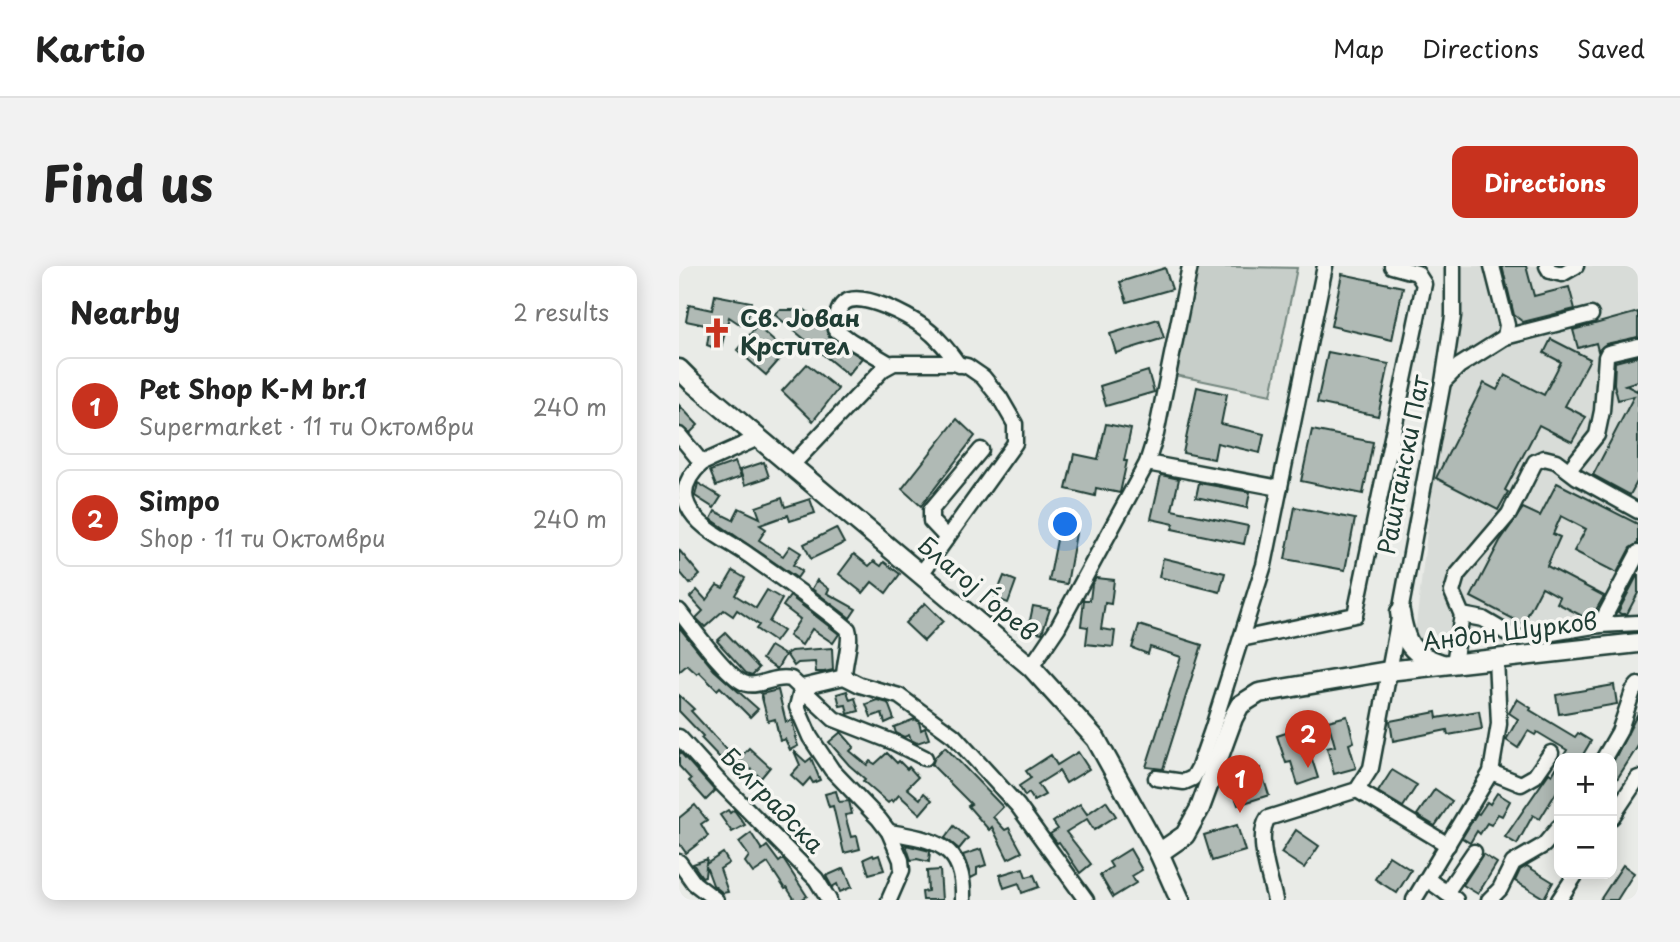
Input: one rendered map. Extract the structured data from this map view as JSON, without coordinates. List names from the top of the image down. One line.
{"streets":{"main road":["Благој Ѓорев","Андон Шурков"],"street":["Раштански Пат","Белградска"]},"crossings":[["Раштански Пат","Андон Шурков"],["Благој Ѓорев","Андон Шурков"]],"places":{"church":["Св. Јован Крстител"]},"page":{"header":"Kartio","nav":["Map","Directions","Saved"],"title":"Find us","buttons":"Directions","heading":["Nearby","2 results"],"list":[{"mark":"1","name":"Pet Shop K-M br.1","note":"Supermarket · 11 ти Октомври","value":"240 m"},{"mark":"2","name":"Simpo","note":"Shop · 11 ти Октомври","value":"240 m"}],"pins":["2","1"],"map_buttons":["+","−"]}}
